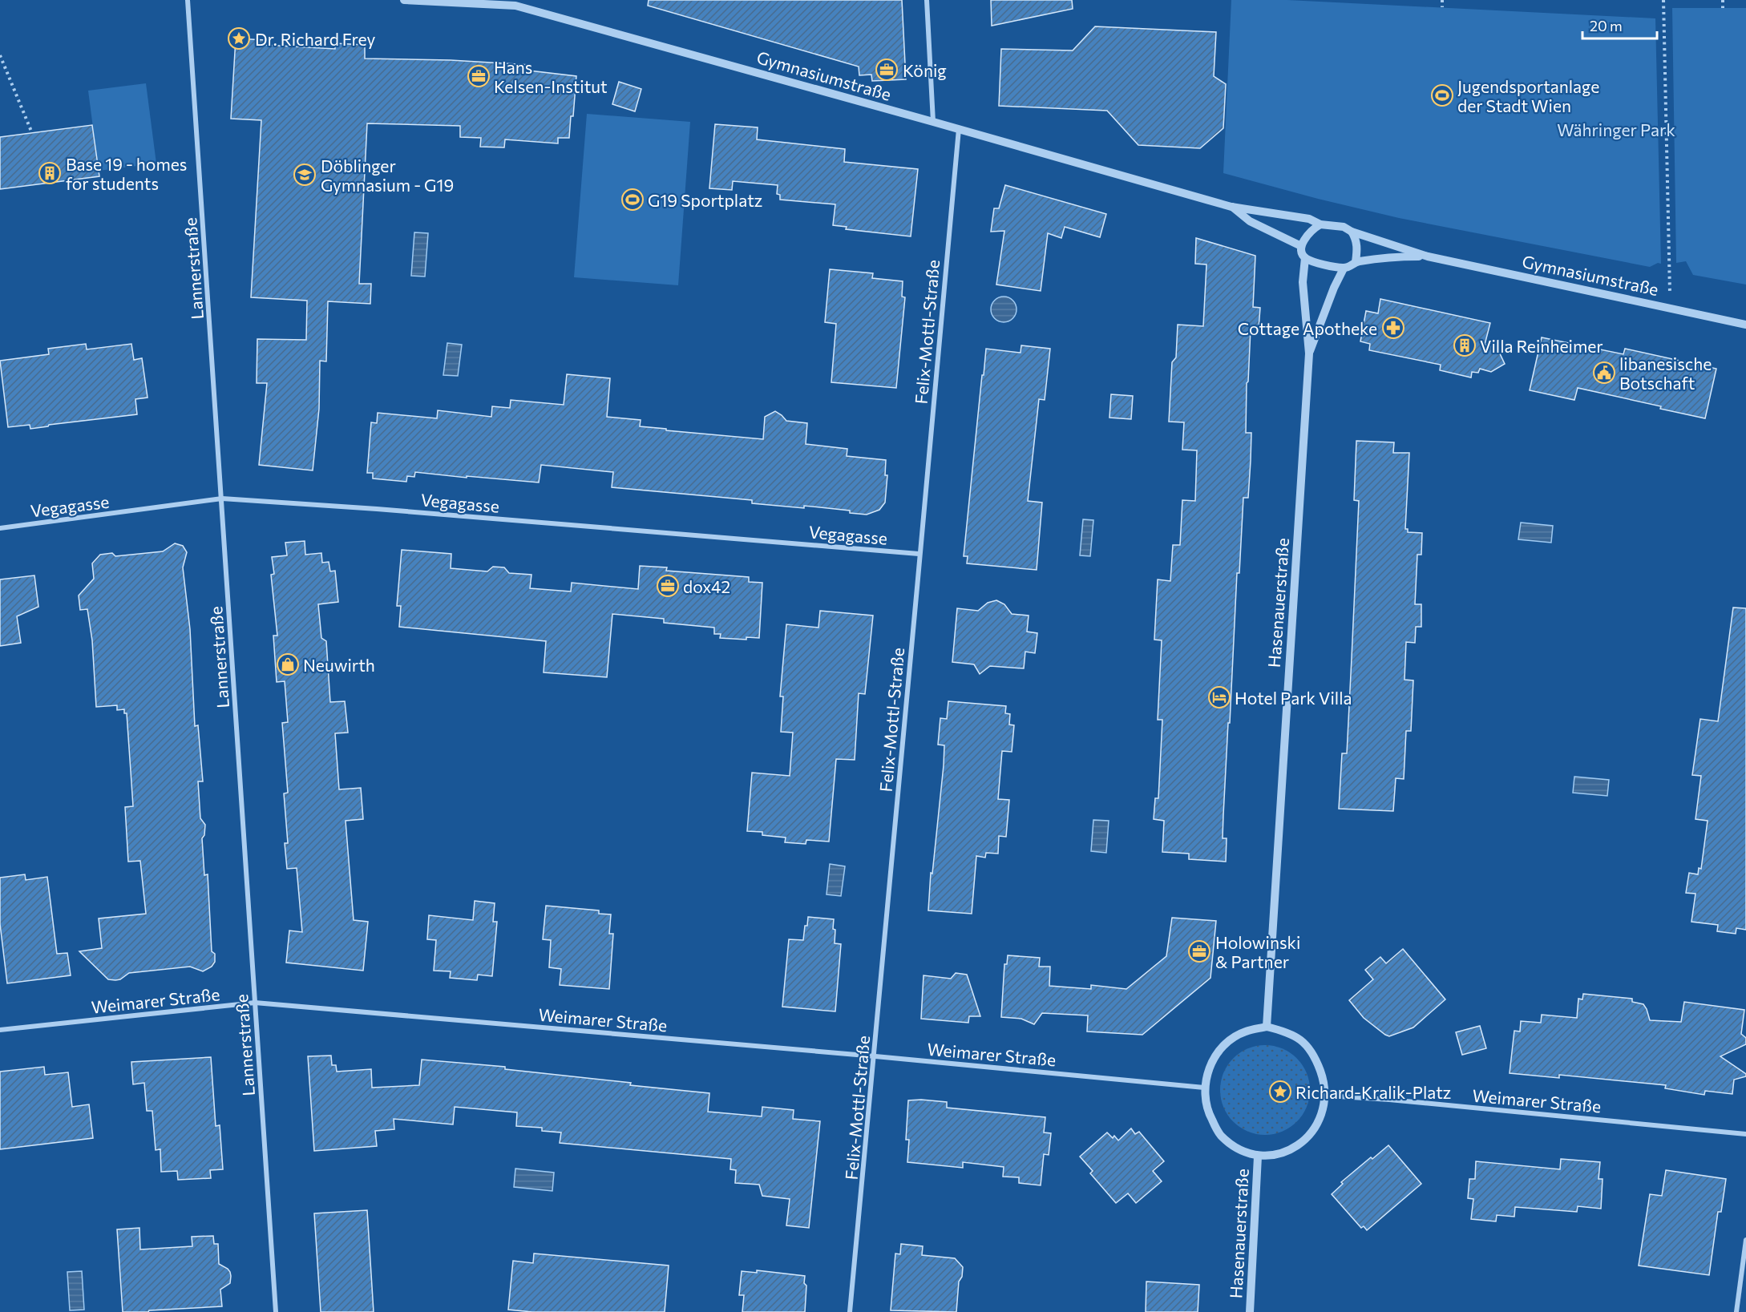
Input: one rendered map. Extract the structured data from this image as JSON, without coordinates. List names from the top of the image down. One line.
{"streets":{"street":["Gymnasiumstraße","Lannerstraße","Felix-Mottl-Straße","Vegagasse","Hasenauerstraße","Weimarer Straße"]},"crossings":[["Gymnasiumstraße","Felix-Mottl-Straße"],["Gymnasiumstraße","Hasenauerstraße"],["Lannerstraße","Vegagasse"],["Lannerstraße","Weimarer Straße"],["Felix-Mottl-Straße","Vegagasse"],["Felix-Mottl-Straße","Weimarer Straße"],["Hasenauerstraße","Weimarer Straße"]],"parks":["Währinger Park"],"places":{"place":["Dr. Richard Frey","Richard-Kralik-Platz"],"office":["König","Hans Kelsen-Institut","dox42","Holowinski & Partner"],"sports":["Jugendsportanlage der Stadt Wien","G19 Sportplatz"],"building":["Base 19 - homes for students","Villa Reinheimer"],"school or university":["Döblinger Gymnasium - G19"],"pharmacy":["Cottage Apotheke"],"public building":["libanesische Botschaft"],"shop":["Neuwirth"],"hotel":["Hotel Park Villa"]},"scale_bar":"20 m"}
